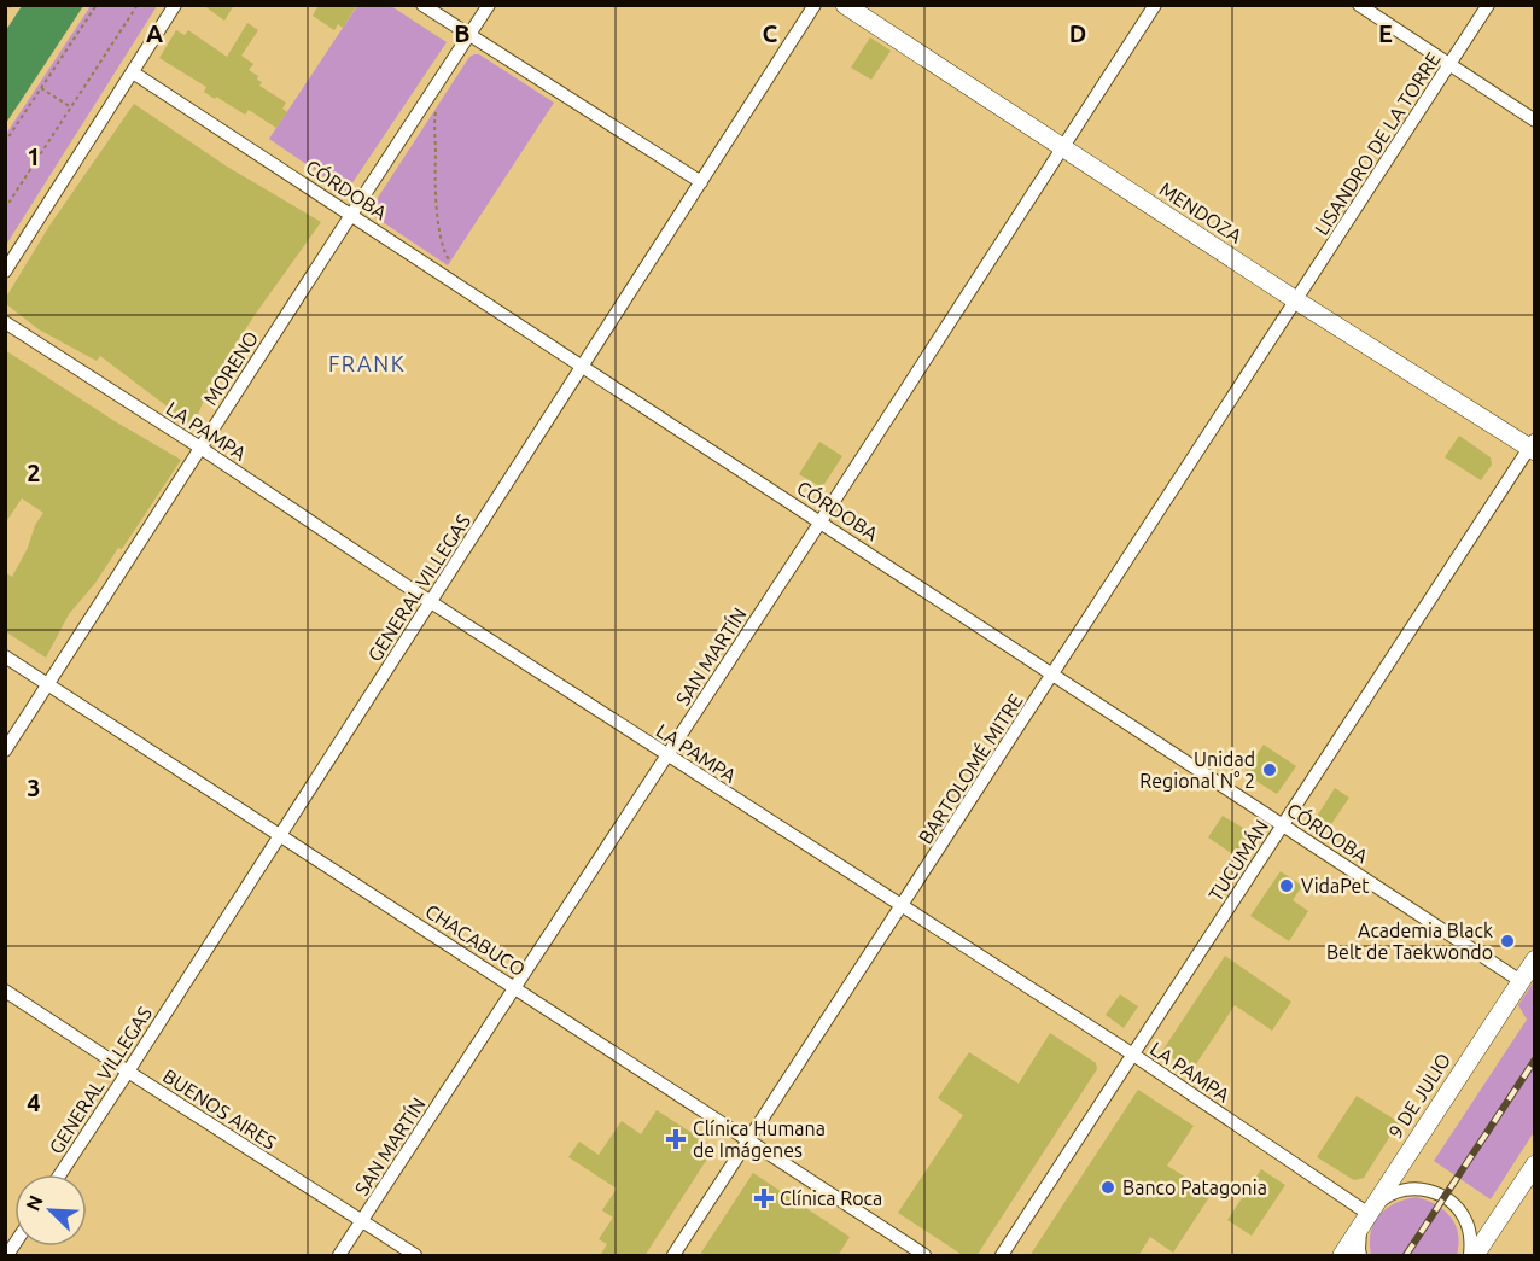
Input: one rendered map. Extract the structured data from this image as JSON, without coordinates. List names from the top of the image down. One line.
{"streets":{"main road":["MENDOZA","9 DE JULIO"],"street":["LISANDRO DE LA TORRE","CÓRDOBA","MORENO","LA PAMPA","GENERAL VILLEGAS","SAN MARTÍN","BARTOLOMÉ MITRE","TUCUMÁN","CHACABUCO","BUENOS AIRES"]},"crossings":[["LISANDRO DE LA TORRE","MENDOZA"],["LISANDRO DE LA TORRE","BARTOLOMÉ MITRE"],["CÓRDOBA","MORENO"],["CÓRDOBA","GENERAL VILLEGAS"],["CÓRDOBA","SAN MARTÍN"],["CÓRDOBA","BARTOLOMÉ MITRE"],["CÓRDOBA","TUCUMÁN"],["CÓRDOBA","9 DE JULIO"],["MENDOZA","SAN MARTÍN"],["MENDOZA","BARTOLOMÉ MITRE"],["MENDOZA","TUCUMÁN"],["MORENO","LA PAMPA"],["MORENO","CHACABUCO"],["LA PAMPA","GENERAL VILLEGAS"],["LA PAMPA","SAN MARTÍN"],["LA PAMPA","BARTOLOMÉ MITRE"],["LA PAMPA","TUCUMÁN"],["LA PAMPA","9 DE JULIO"],["GENERAL VILLEGAS","CHACABUCO"],["GENERAL VILLEGAS","BUENOS AIRES"],["SAN MARTÍN","CHACABUCO"],["SAN MARTÍN","BUENOS AIRES"],["BARTOLOMÉ MITRE","CHACABUCO"]],"districts":["FRANK"],"places":{"other":["Unidad Regional N° 2","VidaPet","Academia Black Belt de Taekwondo","Banco Patagonia"],"health":["Clínica Humana de Imágenes","Clínica Roca"]},"north":"top left","grid":{"columns":["A","B","C","D","E"],"rows":["1","2","3","4"]}}
